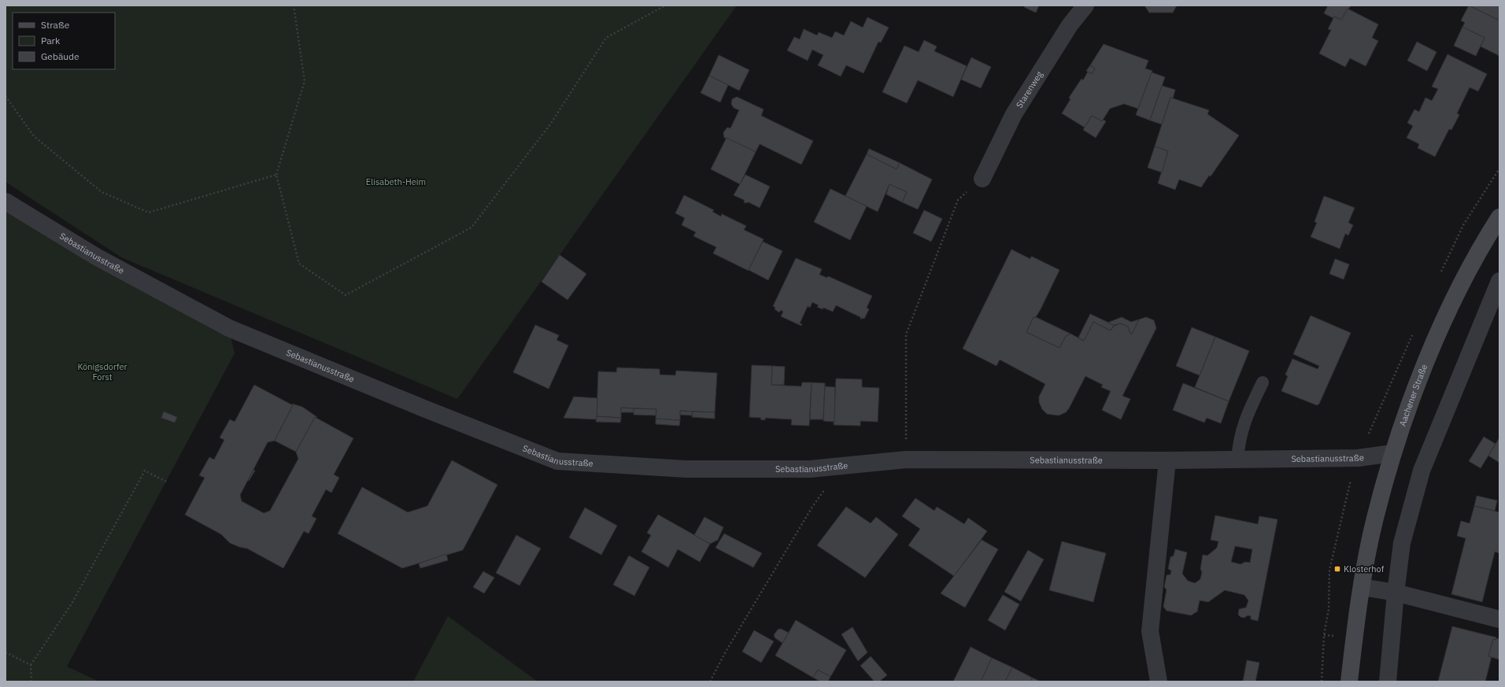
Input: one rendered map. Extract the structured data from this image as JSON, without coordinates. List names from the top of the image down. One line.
{"streets":{"main road":["Aachener Straße"],"street":["Starenweg","Sebastianusstraße"]},"crossings":[["Sebastianusstraße","Aachener Straße"]],"parks":["Elisabeth-Heim","Königsdorfer Forst"],"places":{"transit":["Klosterhof"]},"legend":["Straße","Park","Gebäude"]}
